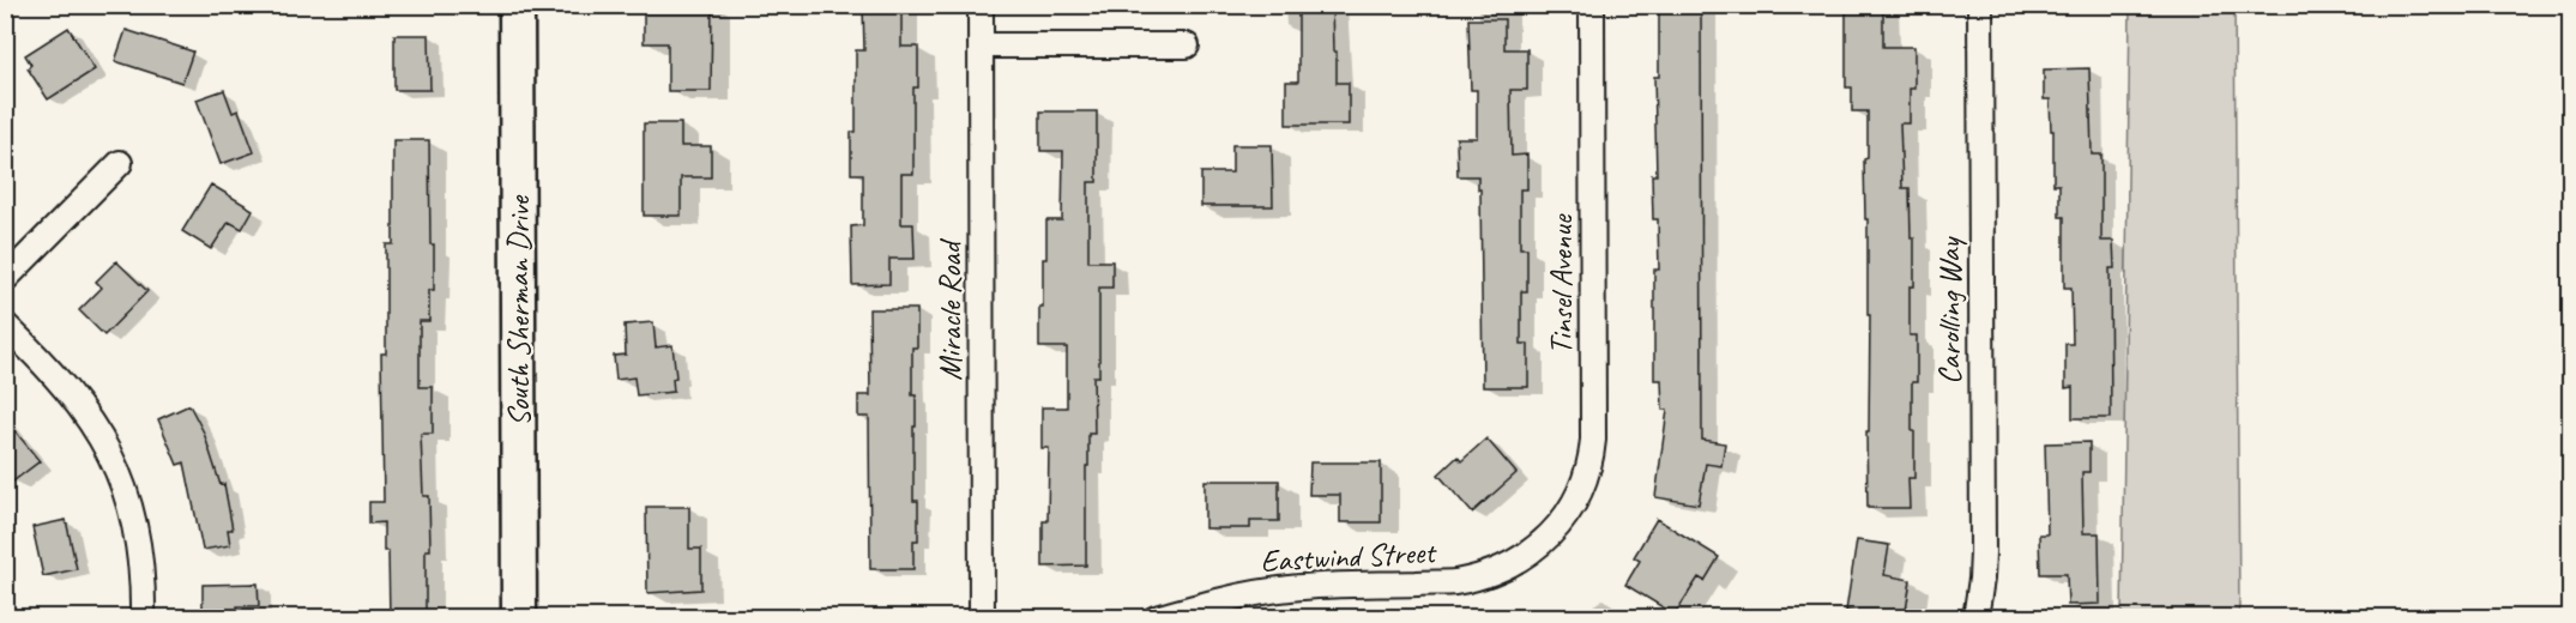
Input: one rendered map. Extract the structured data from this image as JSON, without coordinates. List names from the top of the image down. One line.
{"streets":{"street":["Tinsel Avenue","South Sherman Drive","Miracle Road","Carolling Way","Eastwind Street"]},"crossings":[["Tinsel Avenue","Eastwind Street"]]}
